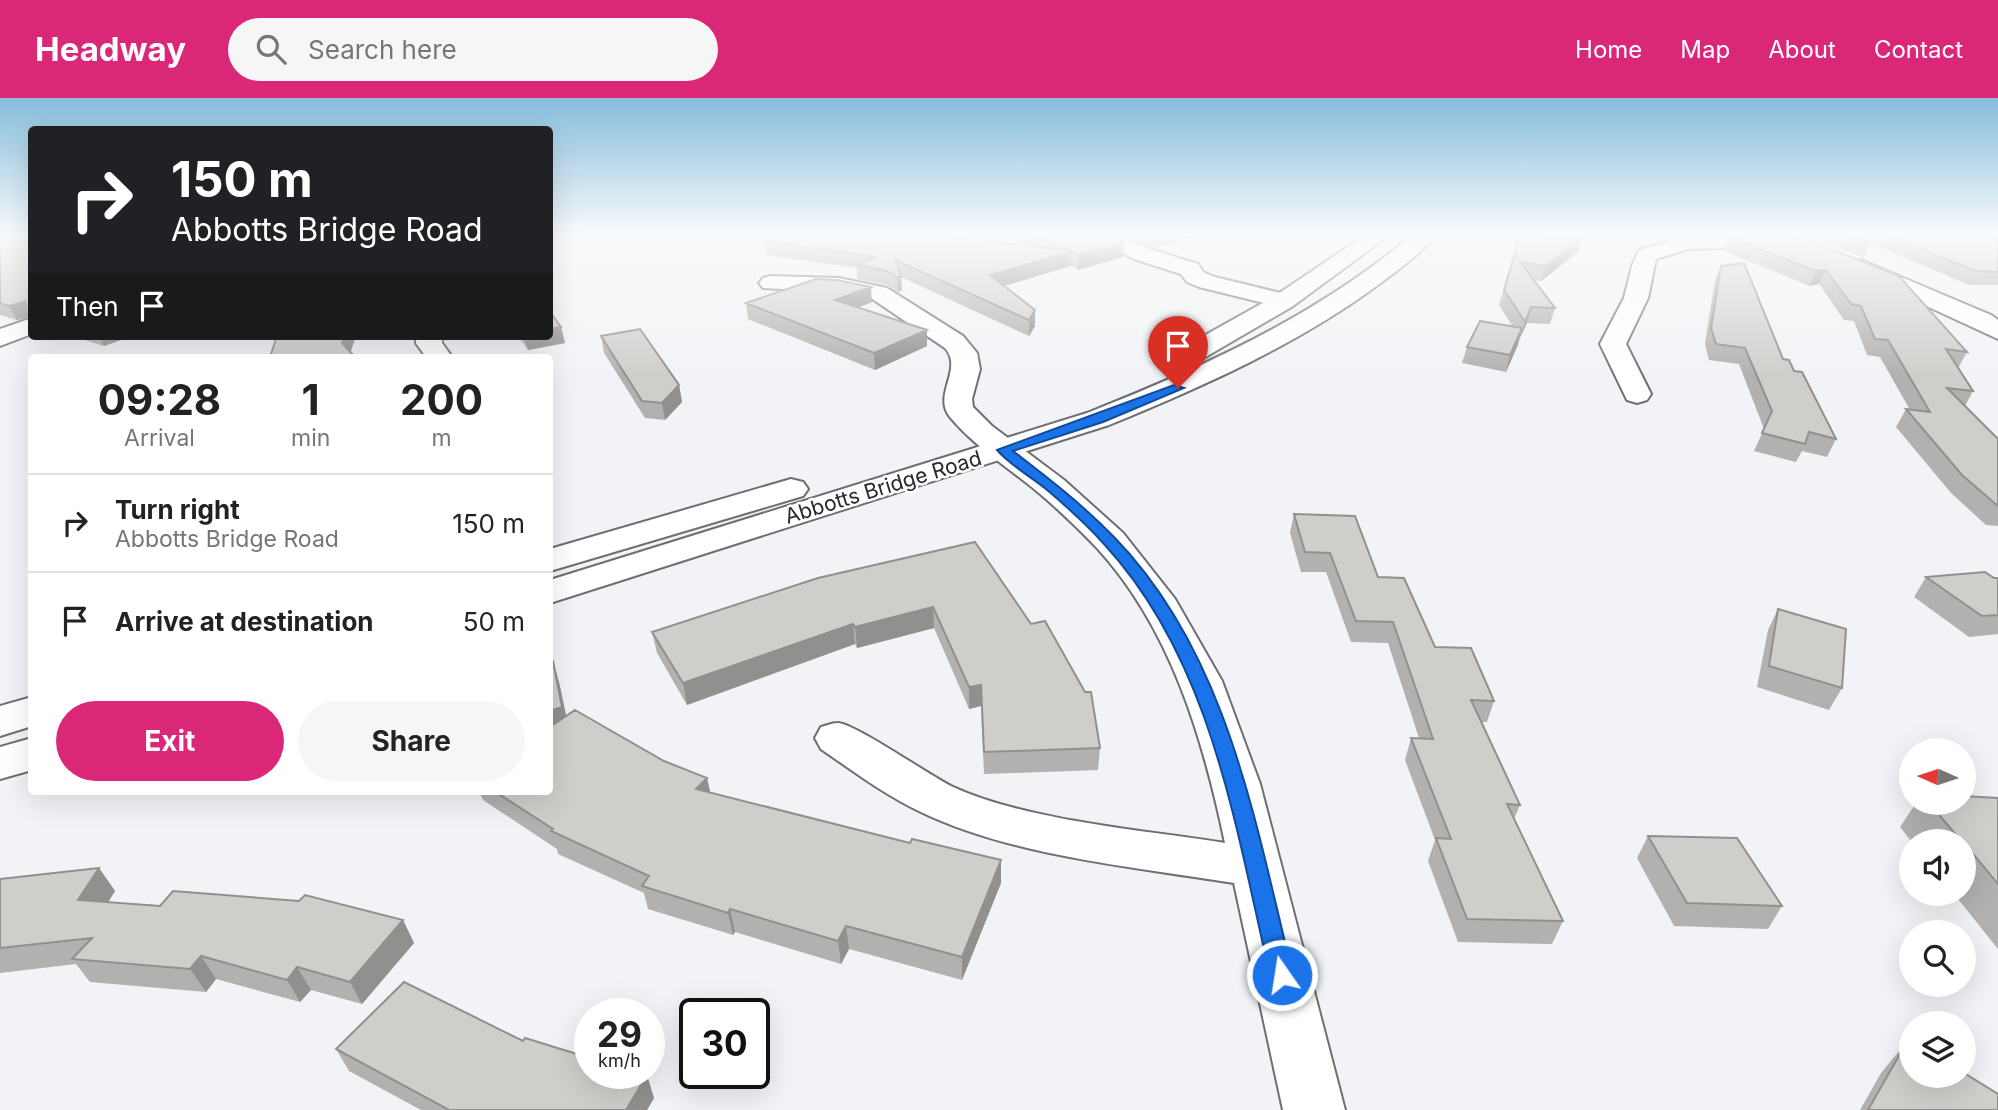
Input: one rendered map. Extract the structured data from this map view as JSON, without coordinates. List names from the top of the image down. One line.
{"streets":{"street":["Abbotts Bridge Road"]},"north":"left","page":{"header":"Headway","search":"Search here","nav":["Home","Map","About","Contact"],"turn":["150 m","Abbotts Bridge Road"],"then":"Then","eta":["09:28","Arrival","1","min","200","m"],"list":[{"name":"Turn right","note":"Abbotts Bridge Road","value":"150 m"},{"name":"Arrive at destination","value":"50 m"}],"buttons":["Exit","Share"],"speed":"29 km/h","limit":"30"}}
